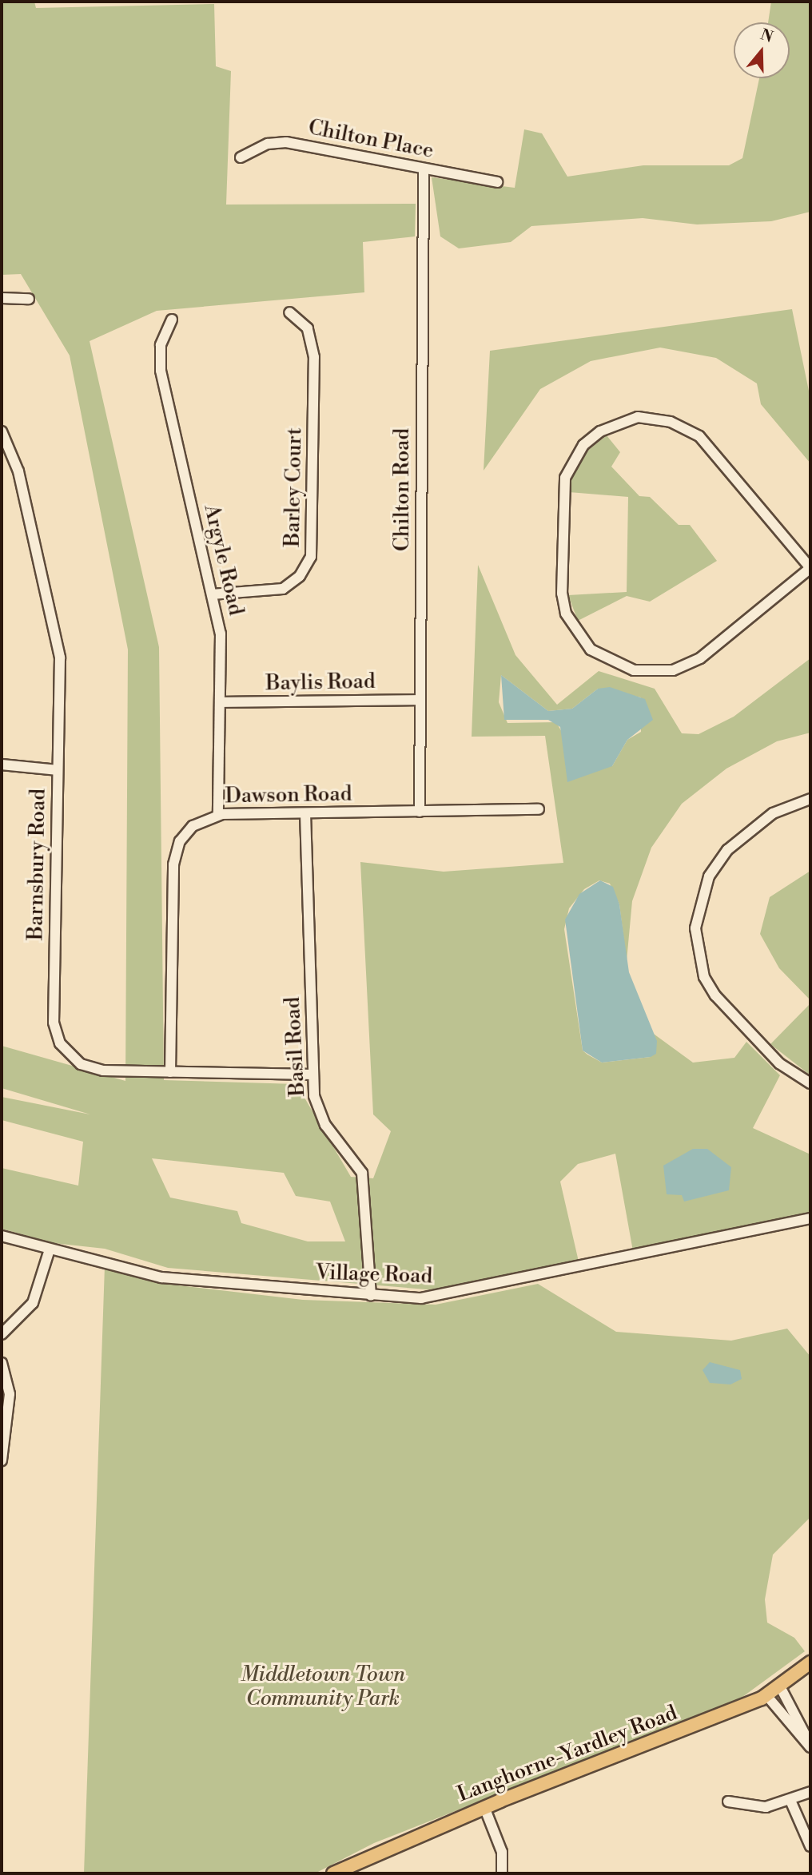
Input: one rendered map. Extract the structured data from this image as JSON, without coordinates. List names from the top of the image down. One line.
{"streets":{"main road":["Langhorne-Yardley Road"],"street":["Chilton Place","Barley Court","Chilton Road","Argyle Road","Baylis Road","Dawson Road","Barnsbury Road","Basil Road","Village Road"]},"crossings":[["Chilton Place","Chilton Road"],["Barley Court","Argyle Road"],["Chilton Road","Baylis Road"],["Chilton Road","Dawson Road"],["Argyle Road","Baylis Road"],["Argyle Road","Dawson Road"],["Dawson Road","Barnsbury Road"],["Dawson Road","Basil Road"],["Barnsbury Road","Basil Road"],["Basil Road","Village Road"]],"parks":["Middletown Town Community Park"],"north":"top"}
